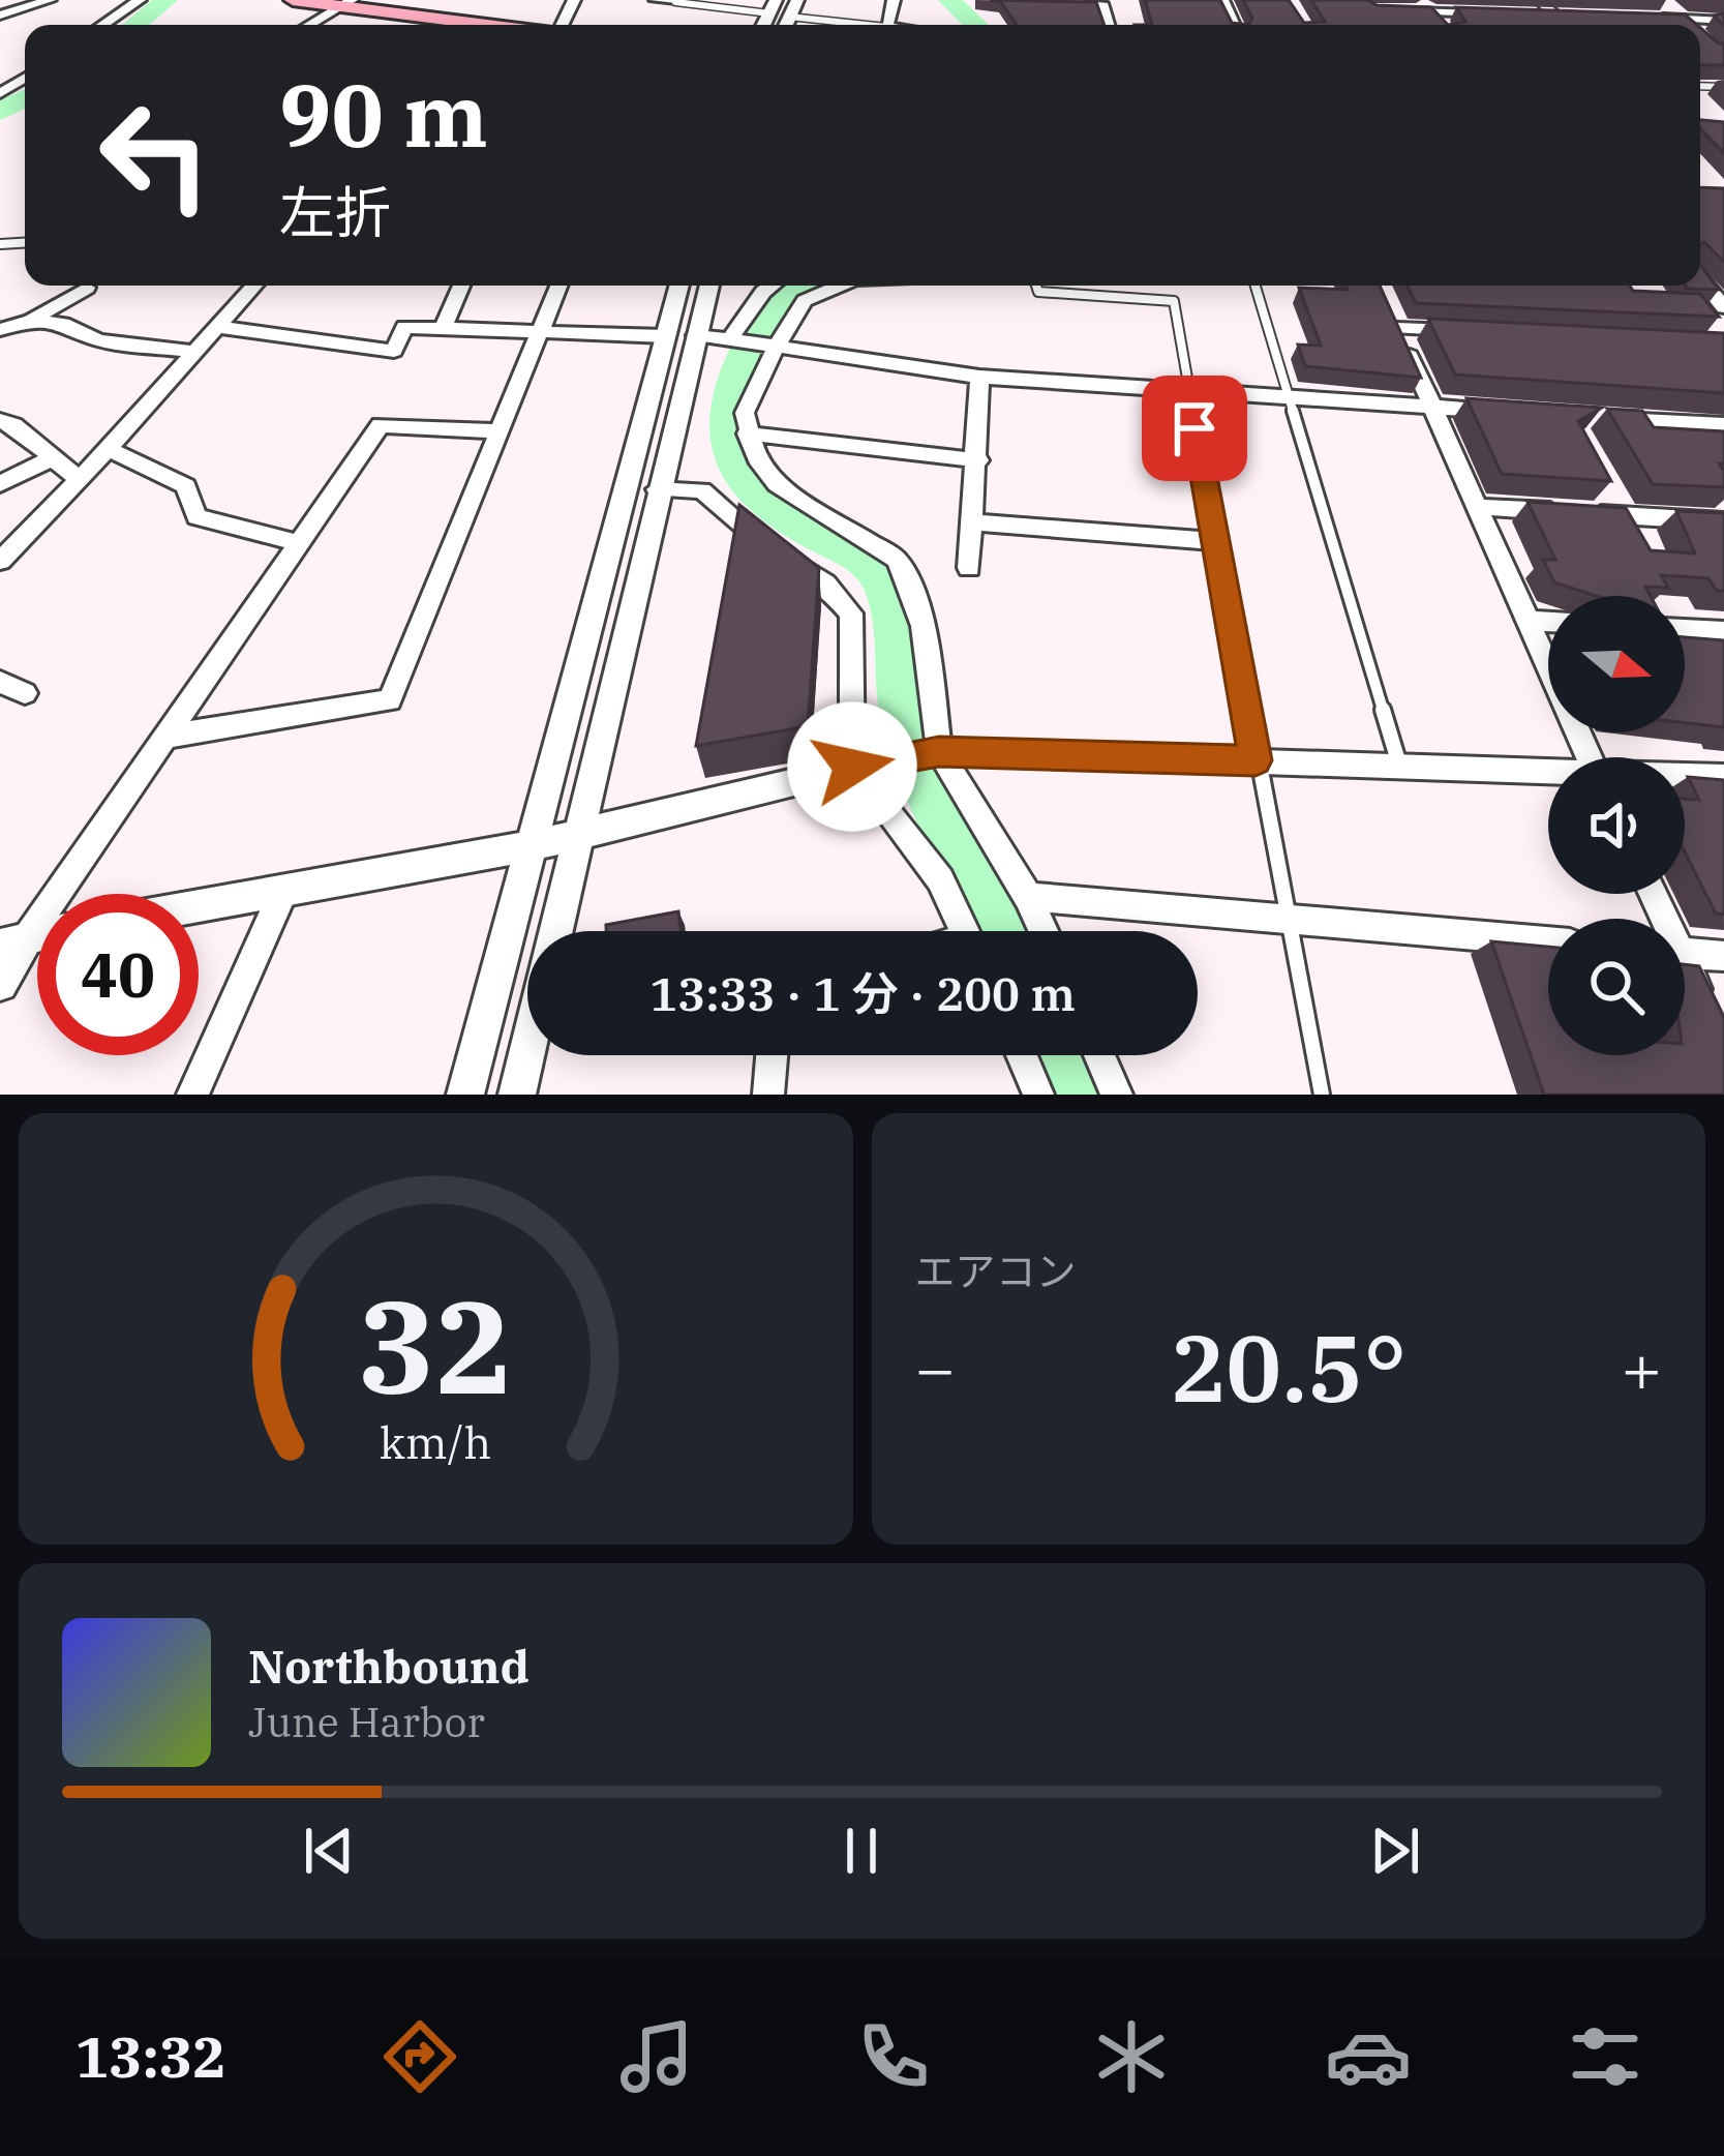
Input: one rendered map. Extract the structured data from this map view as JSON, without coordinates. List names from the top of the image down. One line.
{"north":"right","page":{"turn":["90 m","左折"],"limit":"40","trip":"13:33 · 1 分 · 200 m","tile":"エアコン","heat":["−","20.5°","+"],"song":["Northbound","June Harbor"],"tabs":"13:32","gauge":["32","km/h"]}}
